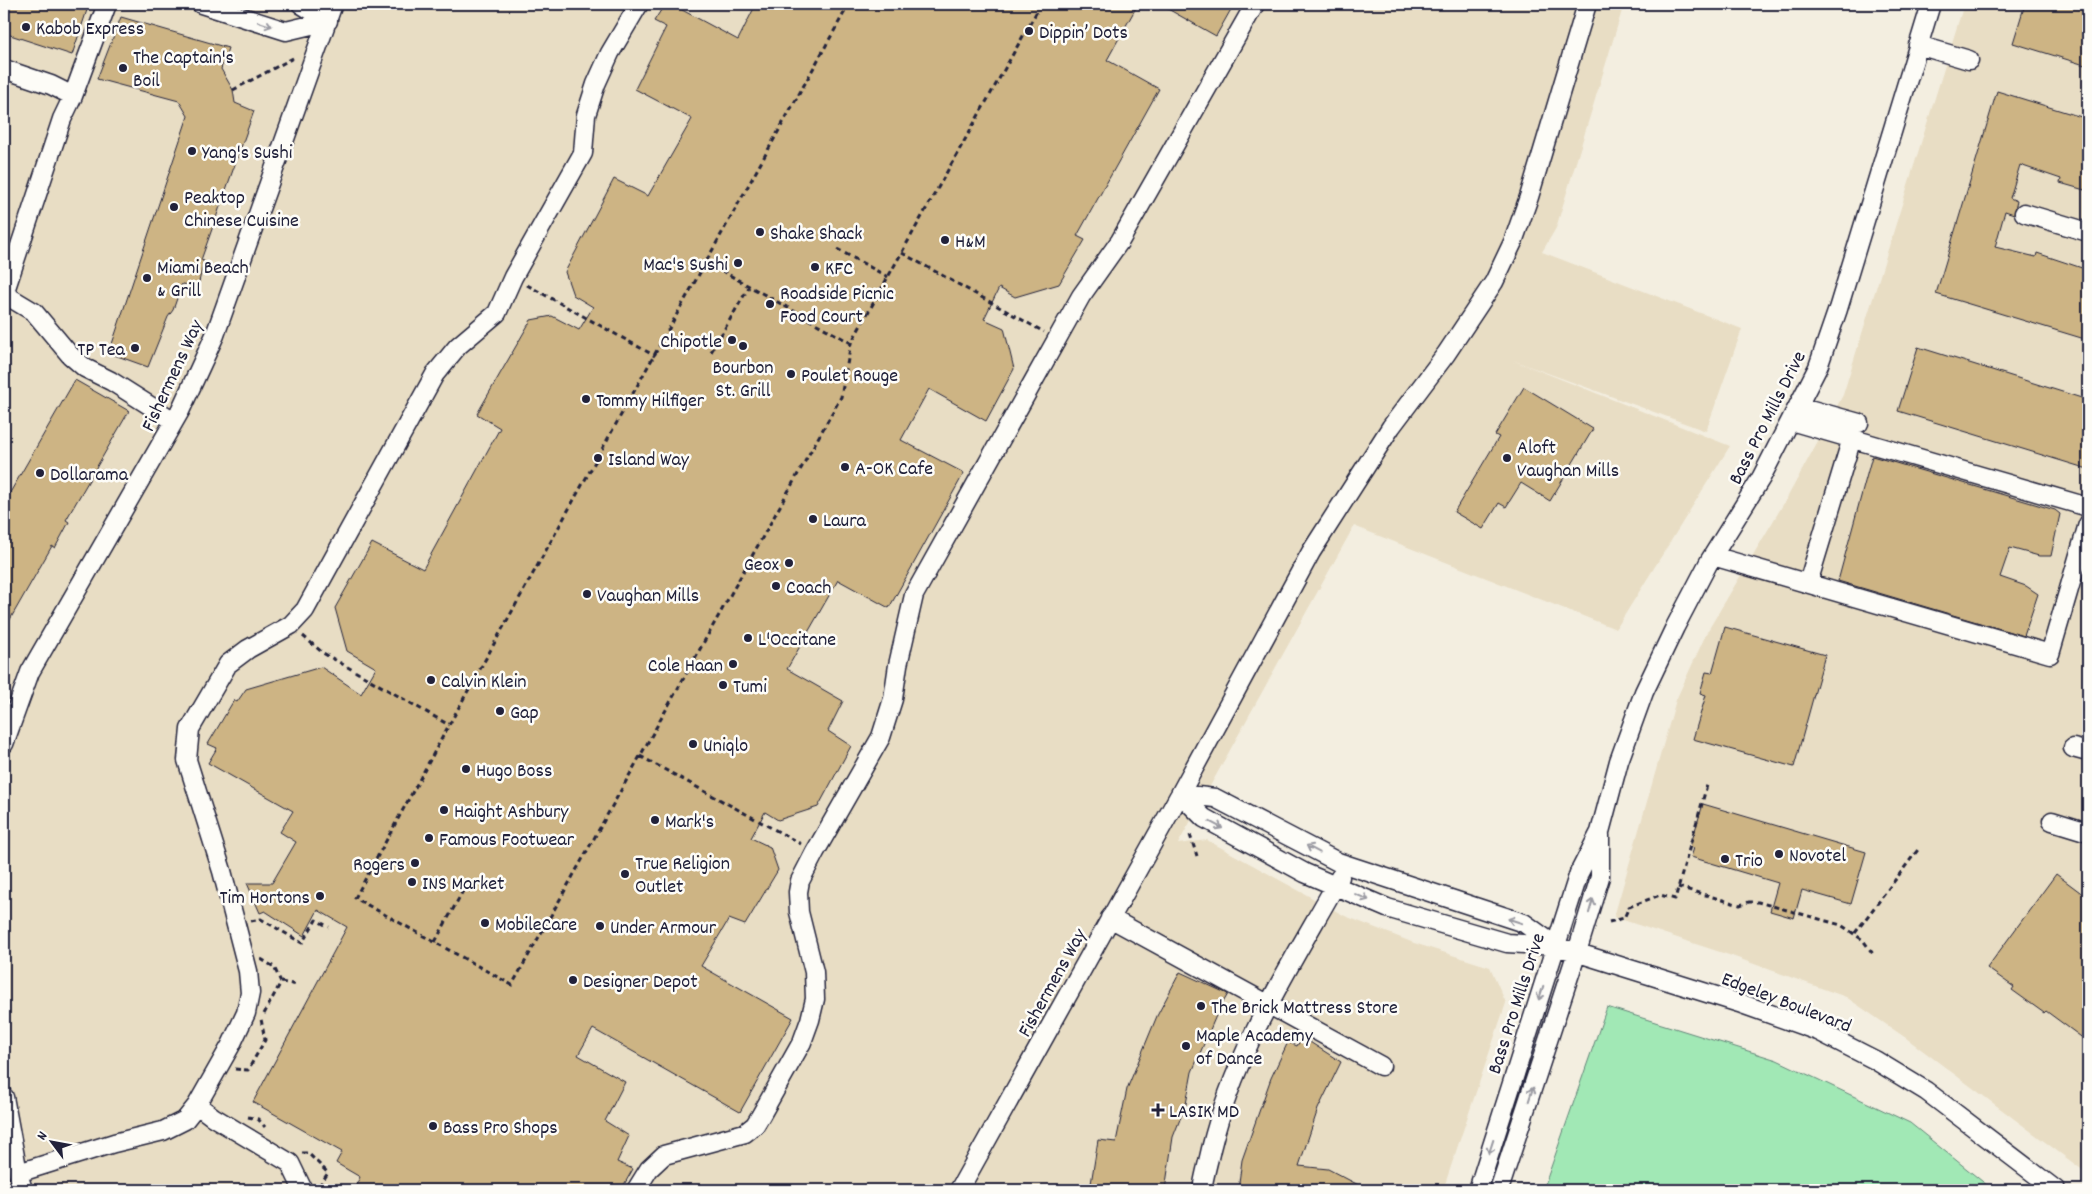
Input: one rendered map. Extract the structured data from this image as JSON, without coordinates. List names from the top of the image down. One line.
{"streets":{"street":["Fishermens Way","Bass Pro Mills Drive","Edgeley Boulevard"]},"crossings":[["Bass Pro Mills Drive","Edgeley Boulevard"]],"places":{"other":["Kabob Express","Dippin’ Dots","The Captain's Boil","Yang's Sushi","Peaktop Chinese Cuisine","Shake Shack","H&M","Mac's Sushi","KFC","Miami Beach & Grill","Roadside Picnic Food Court","Chipotle","Bourbon St. Grill","TP Tea","Poulet Rouge","Tommy Hilfiger","Island Way","Aloft Vaughan Mills","A-OK Cafe","Dollarama","Laura","Geox","Coach","Vaughan Mills","L'Occitane","Cole Haan","Calvin Klein","Tumi","Gap","Uniqlo","Hugo Boss","Haight Ashbury","Mark's","Famous Footwear","Novotel","Trio","Rogers","True Religion Outlet","INS Market","Tim Hortons","MobileCare","Under Armour","Designer Depot","The Brick Mattress Store","Maple Academy of Dance","Bass Pro Shops"],"health":["LASIK MD"]},"north":"top left"}
